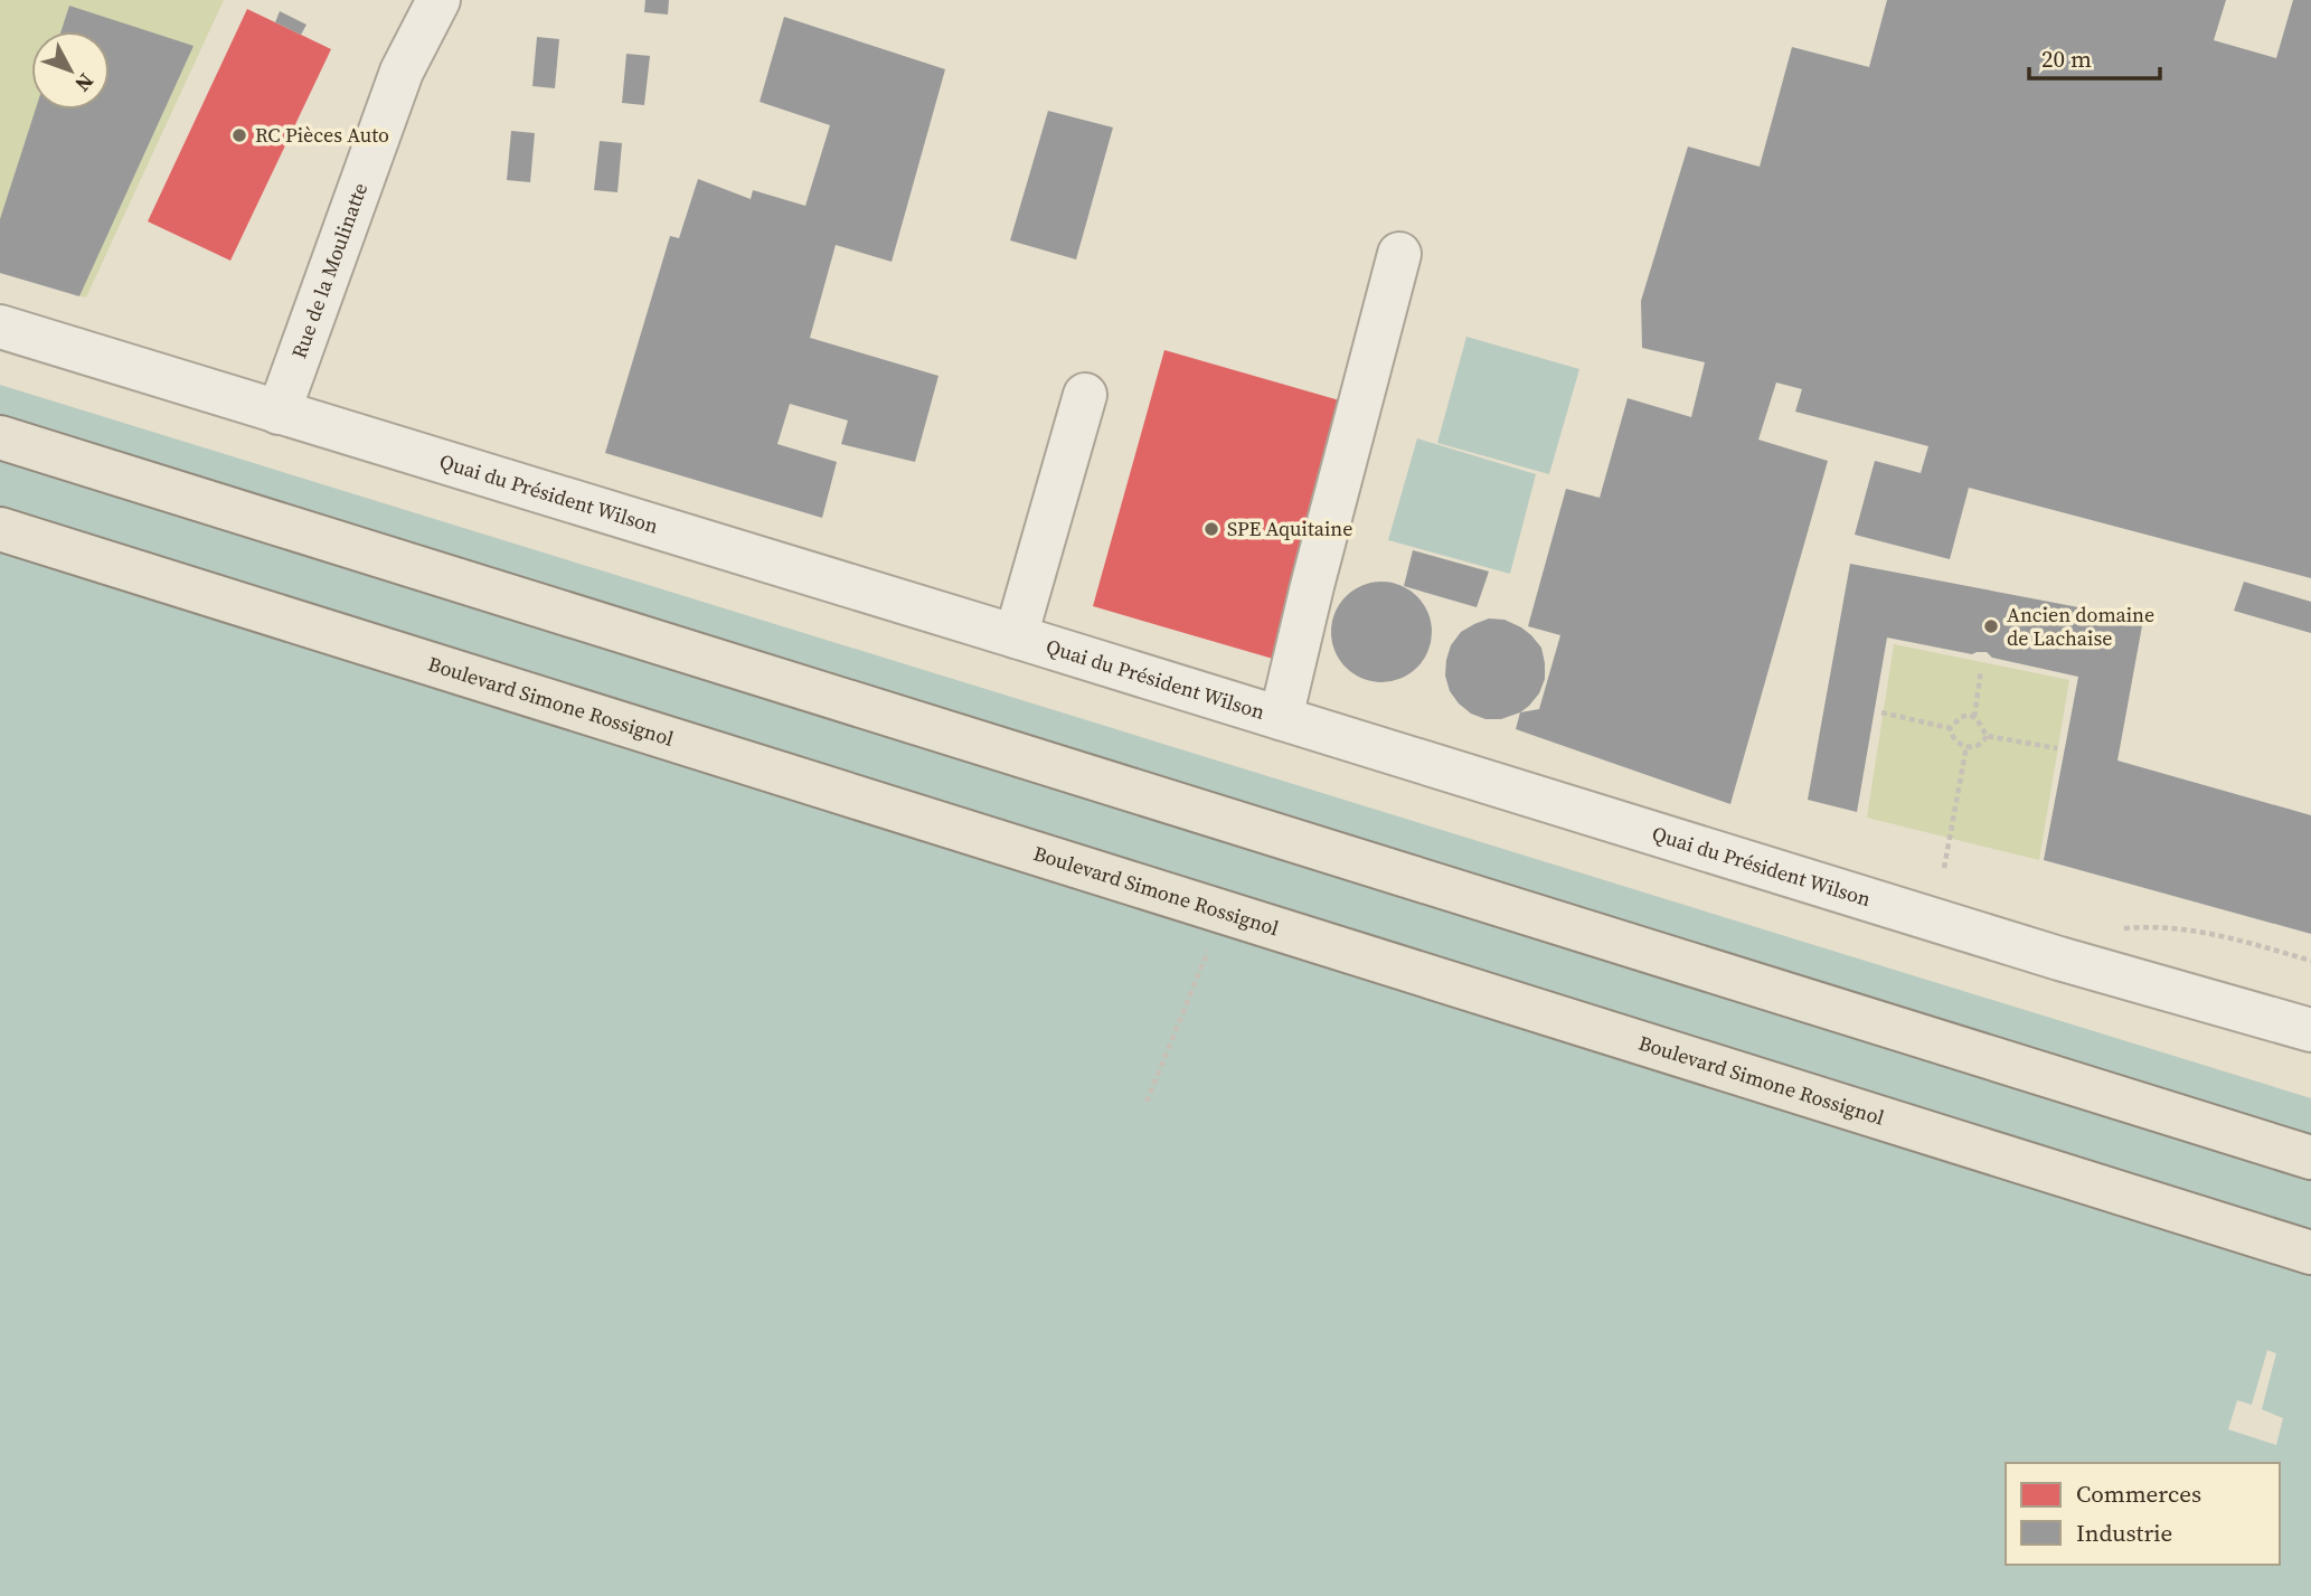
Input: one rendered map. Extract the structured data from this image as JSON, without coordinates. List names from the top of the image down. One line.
{"streets":{"main road":["Boulevard Simone Rossignol"],"street":["Rue de la Moulinatte","Quai du Président Wilson"]},"crossings":[["Rue de la Moulinatte","Quai du Président Wilson"]],"places":["RC Pièces Auto","SPE Aquitaine","Ancien domaine de Lachaise"],"legend":["Commerces","Industrie"],"scale_bar":"20 m","north":"bottom right"}
